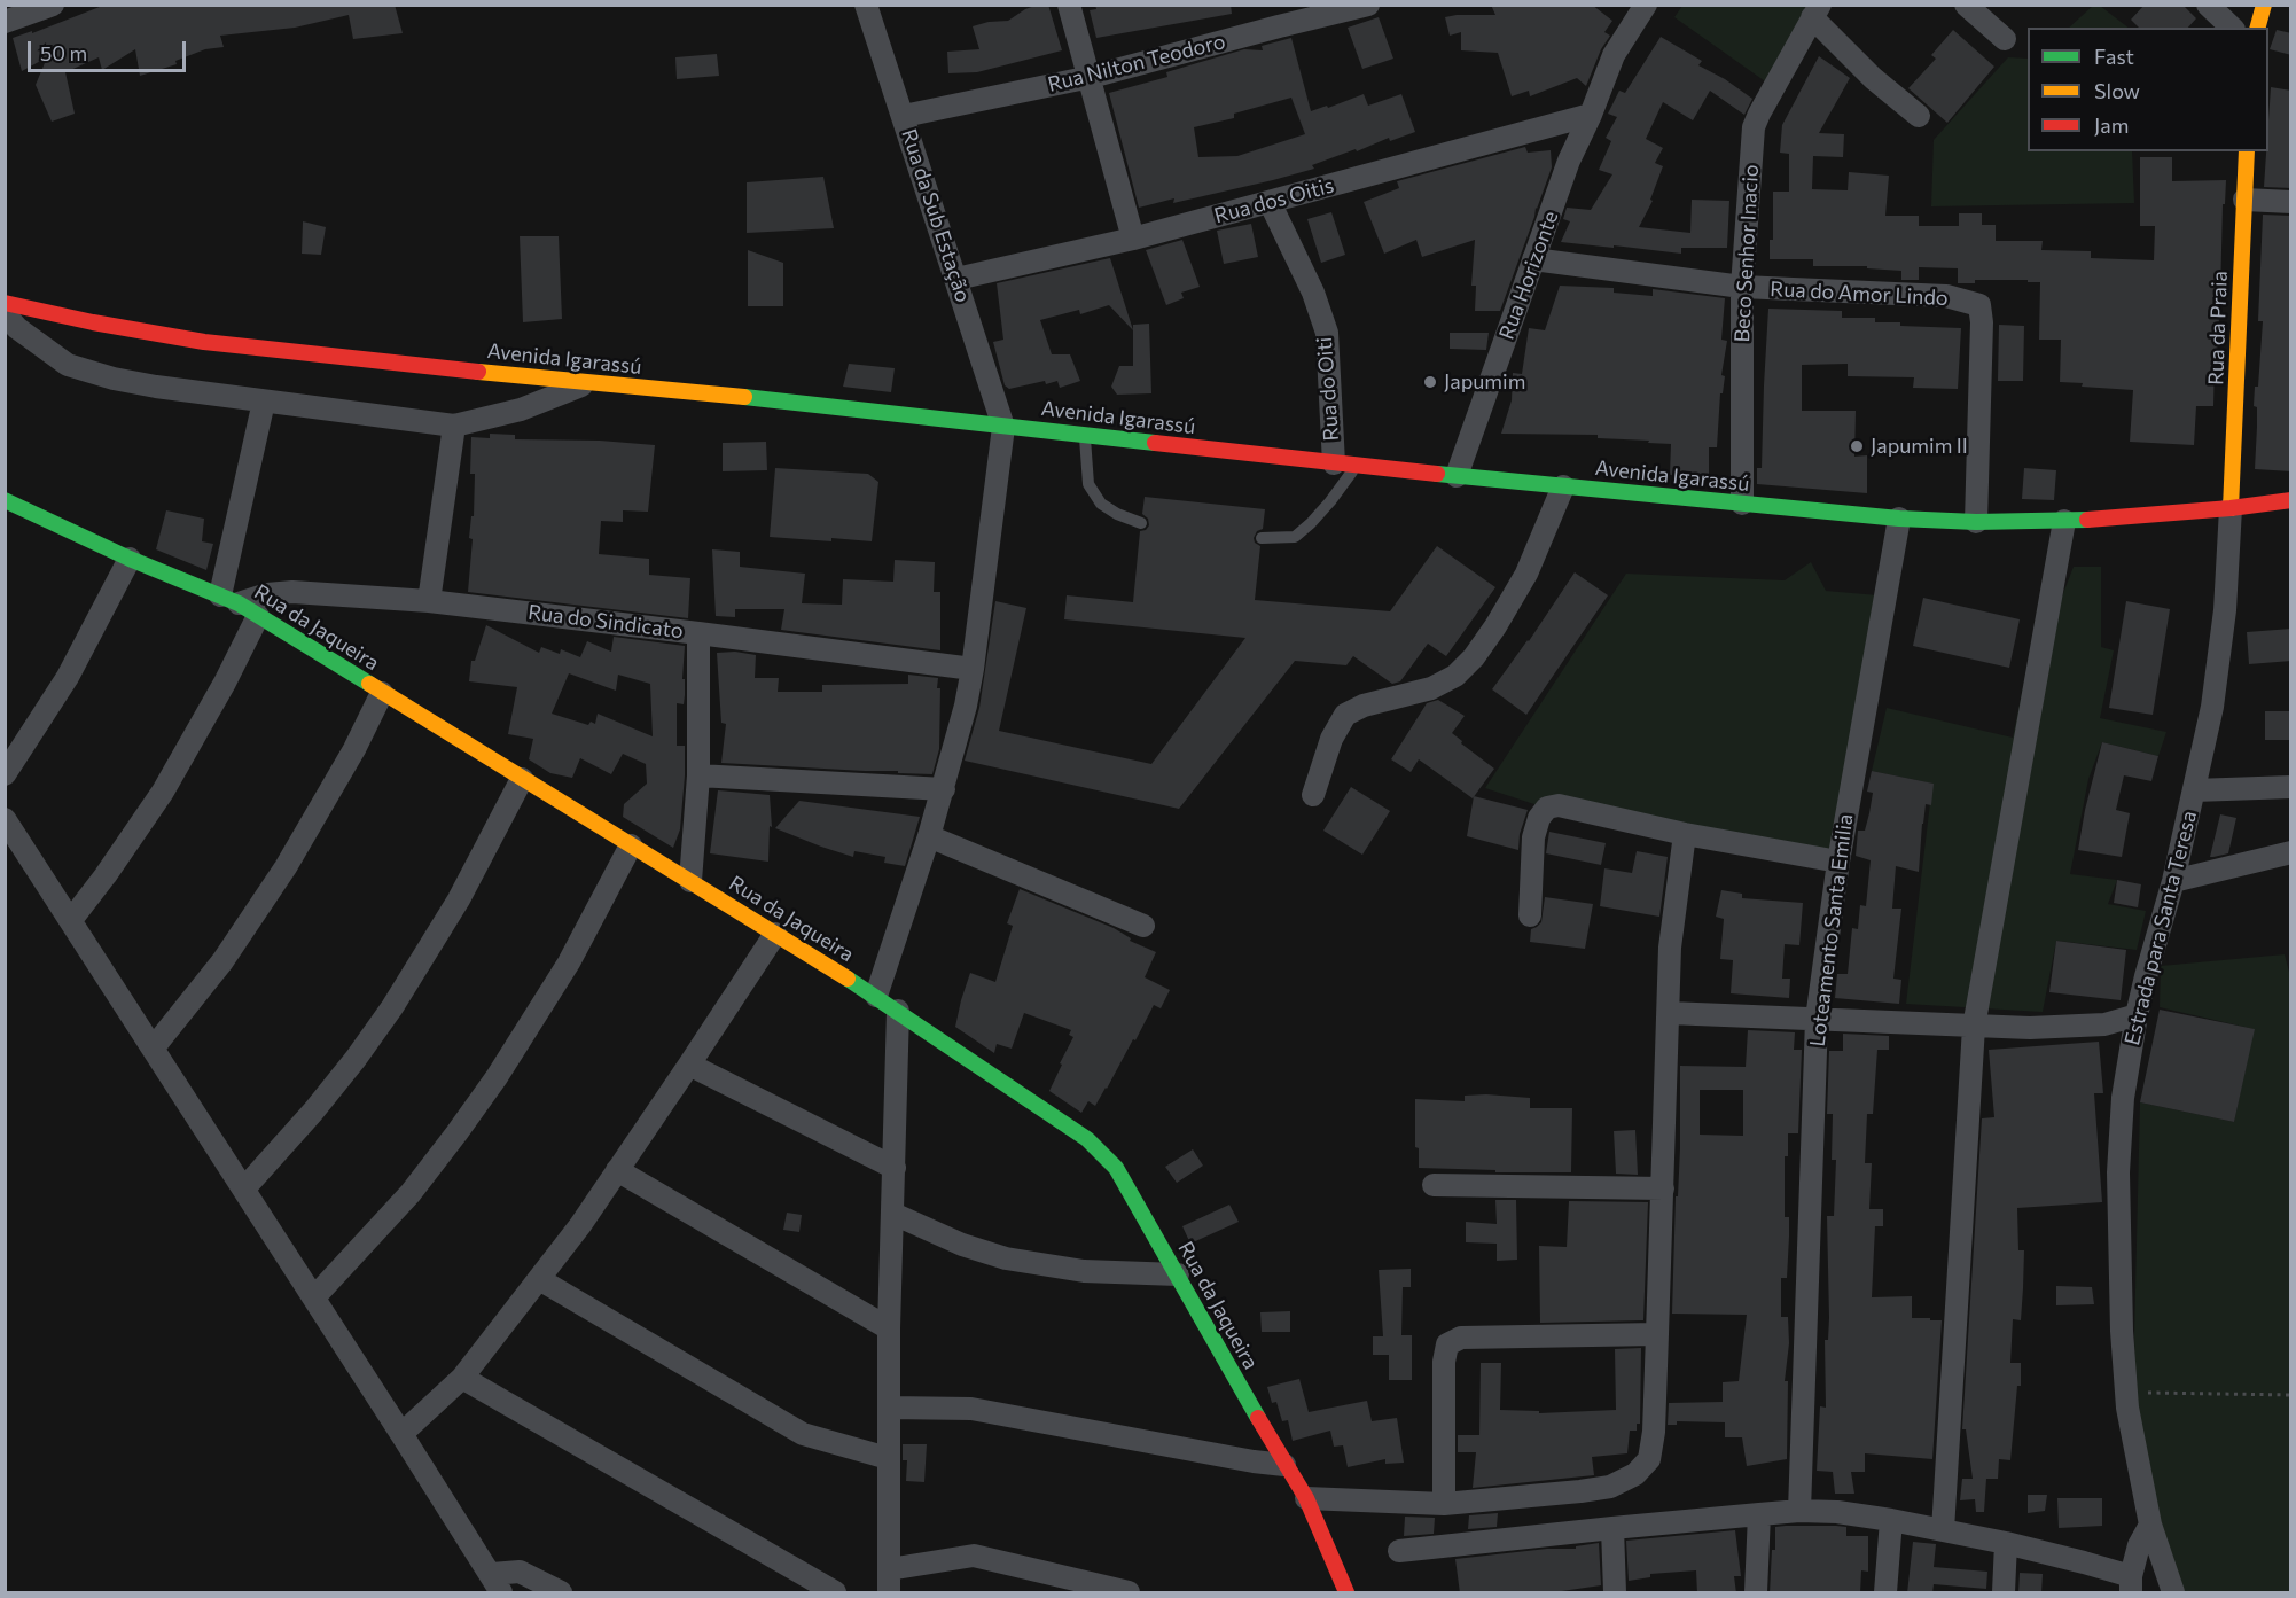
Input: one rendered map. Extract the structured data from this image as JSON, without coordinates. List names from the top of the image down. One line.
{"streets":{"main road":["Rua da Praia","Avenida Igarassú","Rua da Jaqueira"],"street":["Rua Nilton Teodoro","Rua dos Oitis","Rua da Sub Estação","Beco Senhor Inacio","Rua Horizonte","Rua do Amor Lindo","Rua do Oiti","Rua do Sindicato","Estrada para Santa Teresa","Loteamento Santa Emilia"]},"crossings":[["Rua Nilton Teodoro","Rua da Sub Estação"],["Rua dos Oitis","Rua da Sub Estação"],["Rua dos Oitis","Rua Horizonte"],["Rua dos Oitis","Rua do Oiti"],["Rua da Sub Estação","Avenida Igarassú"],["Beco Senhor Inacio","Rua do Amor Lindo"],["Beco Senhor Inacio","Avenida Igarassú"],["Rua Horizonte","Rua do Amor Lindo"],["Rua Horizonte","Avenida Igarassú"],["Rua do Amor Lindo","Avenida Igarassú"],["Rua da Praia","Avenida Igarassú"],["Rua da Praia","Estrada para Santa Teresa"],["Avenida Igarassú","Rua do Oiti"],["Avenida Igarassú","Estrada para Santa Teresa"],["Avenida Igarassú","Loteamento Santa Emilia"],["Rua do Sindicato","Rua da Jaqueira"]],"places":["Japumim","Japumim II"],"legend":["Fast","Slow","Jam"],"scale_bar":"50 m"}
